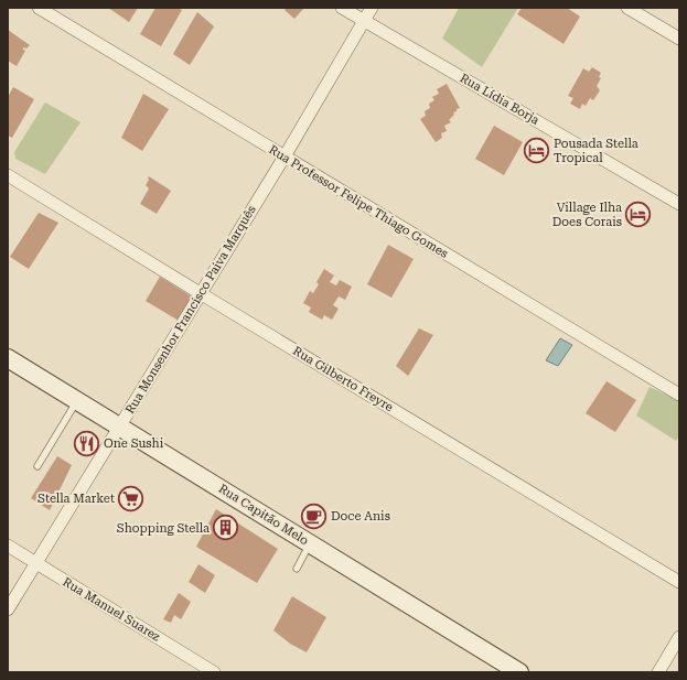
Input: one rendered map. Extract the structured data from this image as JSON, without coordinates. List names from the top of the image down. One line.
{"streets":{"main road":["Rua Capitão Melo"],"street":["Rua Lídia Borja","Rua Professor Felipe Thiago Gomes","Rua Monsenhor Francisco Paiva Marquês","Rua Gilberto Freyre","Rua Manuel Suarez"]},"crossings":[["Rua Lídia Borja","Rua Monsenhor Francisco Paiva Marquês"],["Rua Professor Felipe Thiago Gomes","Rua Monsenhor Francisco Paiva Marquês"],["Rua Monsenhor Francisco Paiva Marquês","Rua Gilberto Freyre"],["Rua Monsenhor Francisco Paiva Marquês","Rua Capitão Melo"],["Rua Monsenhor Francisco Paiva Marquês","Rua Manuel Suarez"]],"places":{"hotel":["Pousada Stella Tropical","Village Ilha Does Corais"],"restaurant":["One Sushi"],"supermarket":["Stella Market"],"cafe":["Doce Anis"],"building":["Shopping Stella"]}}
